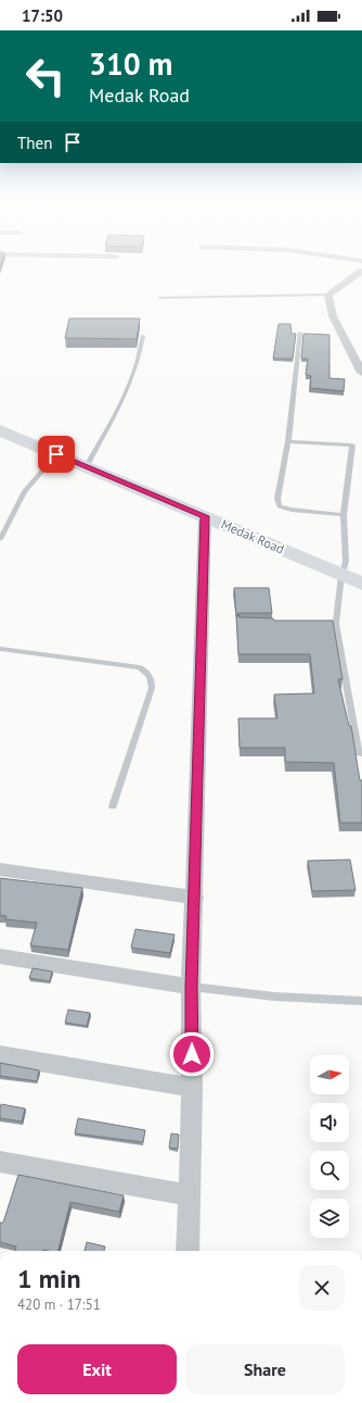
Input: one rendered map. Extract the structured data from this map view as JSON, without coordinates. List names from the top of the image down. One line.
{"streets":{"main road":["Medak Road"]},"north":"right","page":{"status":"17:50","turn":["310 m","Medak Road"],"then":"Then","heading":["1 min","420 m · 17:51"],"buttons":["Exit","Share"]}}
